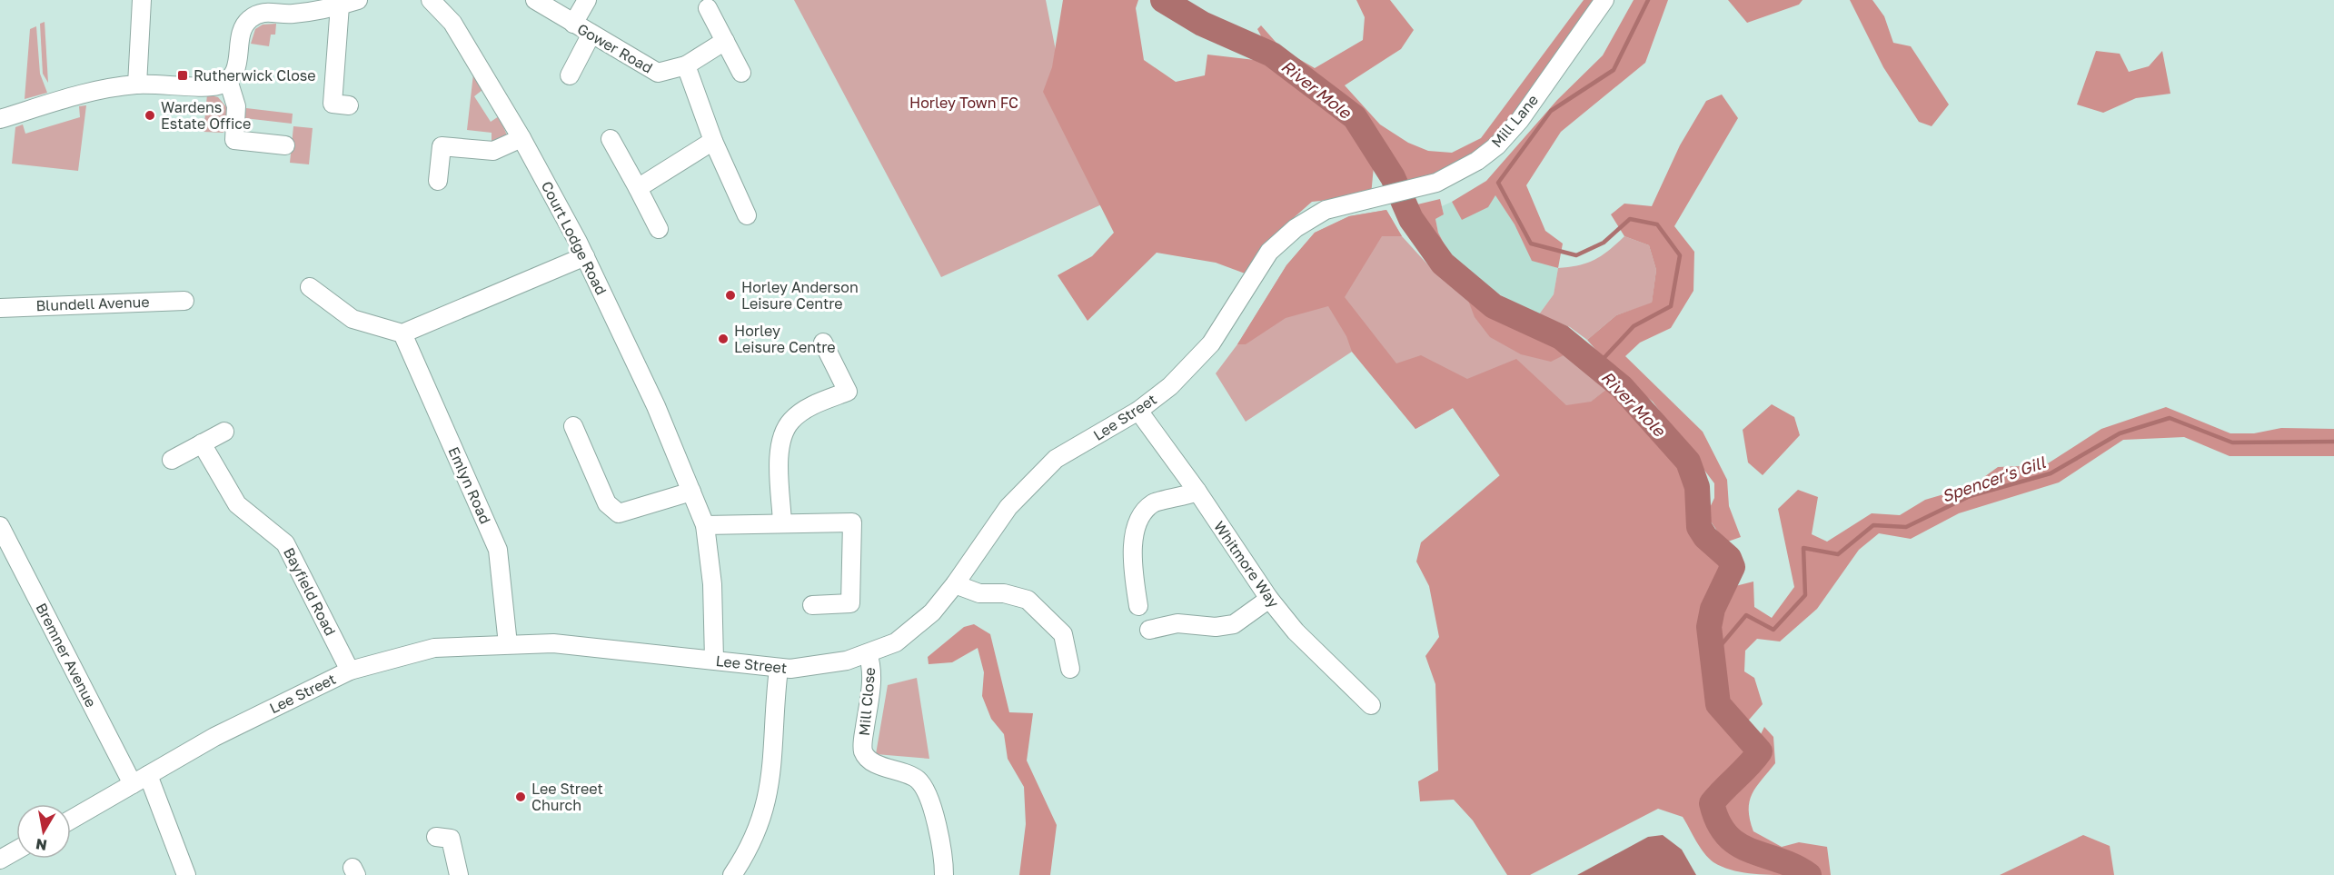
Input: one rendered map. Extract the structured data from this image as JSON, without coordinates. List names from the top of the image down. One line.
{"streets":{"street":["Gower Road","Mill Lane","Court Lodge Road","Blundell Avenue","Lee Street","Emlyn Road","Whitmore Way","Bayfield Road","Bremner Avenue","Mill Close"]},"crossings":[["Mill Lane","Lee Street"],["Court Lodge Road","Lee Street"],["Lee Street","Emlyn Road"],["Lee Street","Whitmore Way"],["Lee Street","Bayfield Road"],["Lee Street","Bremner Avenue"],["Lee Street","Mill Close"]],"water":["River Mole","Spencer's Gill"],"parks":["Horley Town FC"],"places":{"transit":["Rutherwick Close"],"other":["Wardens Estate Office","Horley Anderson Leisure Centre","Horley Leisure Centre","Lee Street Church"]},"north":"bottom"}
